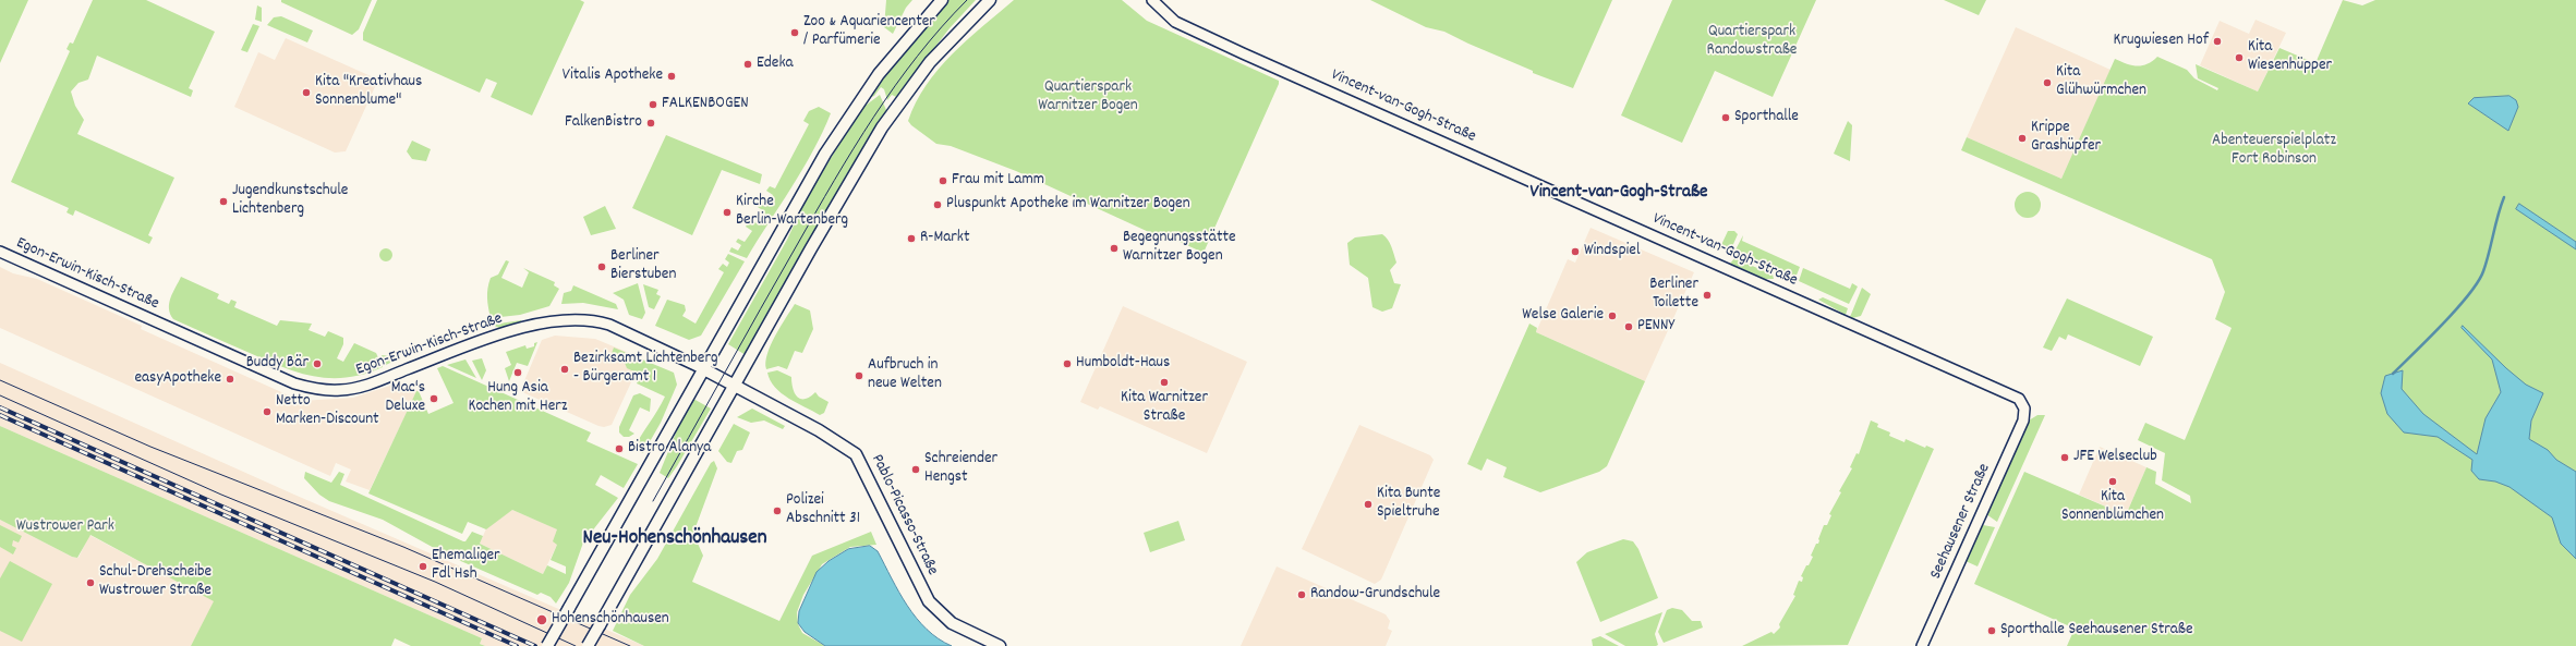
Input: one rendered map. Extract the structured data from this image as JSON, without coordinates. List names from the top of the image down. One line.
{"streets":{"main road":["Pablo-Picasso-Straße"],"street":["Vincent-van-Gogh-Straße","Egon-Erwin-Kisch-Straße","Seehausener Straße"]},"crossings":[["Vincent-van-Gogh-Straße","Seehausener Straße"],["Egon-Erwin-Kisch-Straße","Pablo-Picasso-Straße"]],"districts":["Vincent-van-Gogh-Straße","Neu-Hohenschönhausen"],"parks":["Quartierspark Randowstraße","Quartierspark Warnitzer Bogen","Abenteuerspielplatz Fort Robinson","Wustrower Park"],"places":["Zoo & Aquariencenter / Parfümerie","Krugwiesen Hof","Kita Wiesenhüpper","Edeka","Vitalis Apotheke","Kita Glühwürmchen","Kita \"Kreativhaus Sonnenblume\"","FALKENBOGEN","Sporthalle","FalkenBistro","Krippe Grashüpfer","Frau mit Lamm","Jugendkunstschule Lichtenberg","Pluspunkt Apotheke im Warnitzer Bogen","Kirche Berlin-Wartenberg","R-Markt","Begegnungsstätte Warnitzer Bogen","Windspiel","Berliner Bierstuben","Berliner Toilette","Welse Galerie","PENNY","Buddy Bär","Humboldt-Haus","Bezirksamt Lichtenberg - Bürgeramt 1","Hung Asia Kochen mit Herz","Aufbruch in neue Welten","easyApotheke","Kita Warnitzer Straße","Mac's Deluxe","Netto Marken-Discount","Bistro Alanya","JFE Welseclub","Schreiender Hengst","Kita Sonnenblümchen","Kita Bunte Spieltruhe","Polizei Abschnitt 31","Ehemaliger Fdl Hsh","Schul-Drehscheibe Wustrower Straße","Randow-Grundschule","Hohenschönhausen","Sporthalle Seehausener Straße"]}
